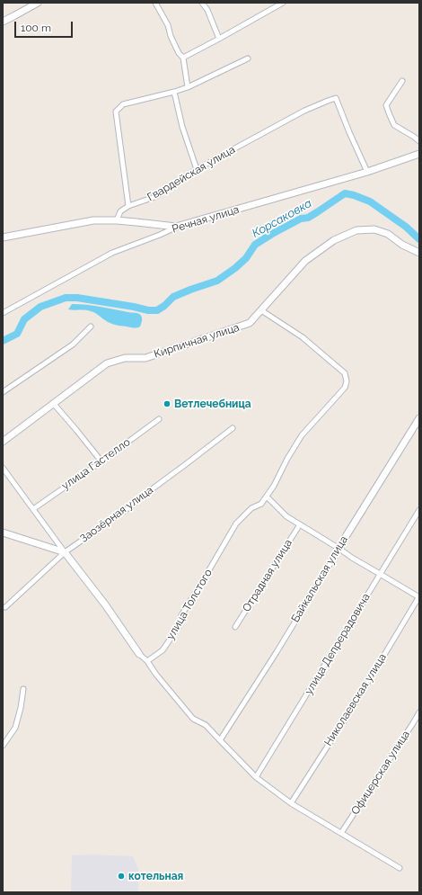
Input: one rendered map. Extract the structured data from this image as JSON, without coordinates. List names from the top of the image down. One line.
{"streets":{"street":["Гвардейская улица","Речная улица","Кирпичная улица","улица Гастелло","Заозёрная улица","Отрадная улица","Байкальская улица","улица Толстого","улица Депрерадовича","Николаевская улица","Офицерская улица"]},"crossings":[["Гвардейская улица","Речная улица"],["Кирпичная улица","улица Толстого"]],"water":["Корсаковка"],"places":["Ветлечебница","котельная"],"scale_bar":"100 m"}
